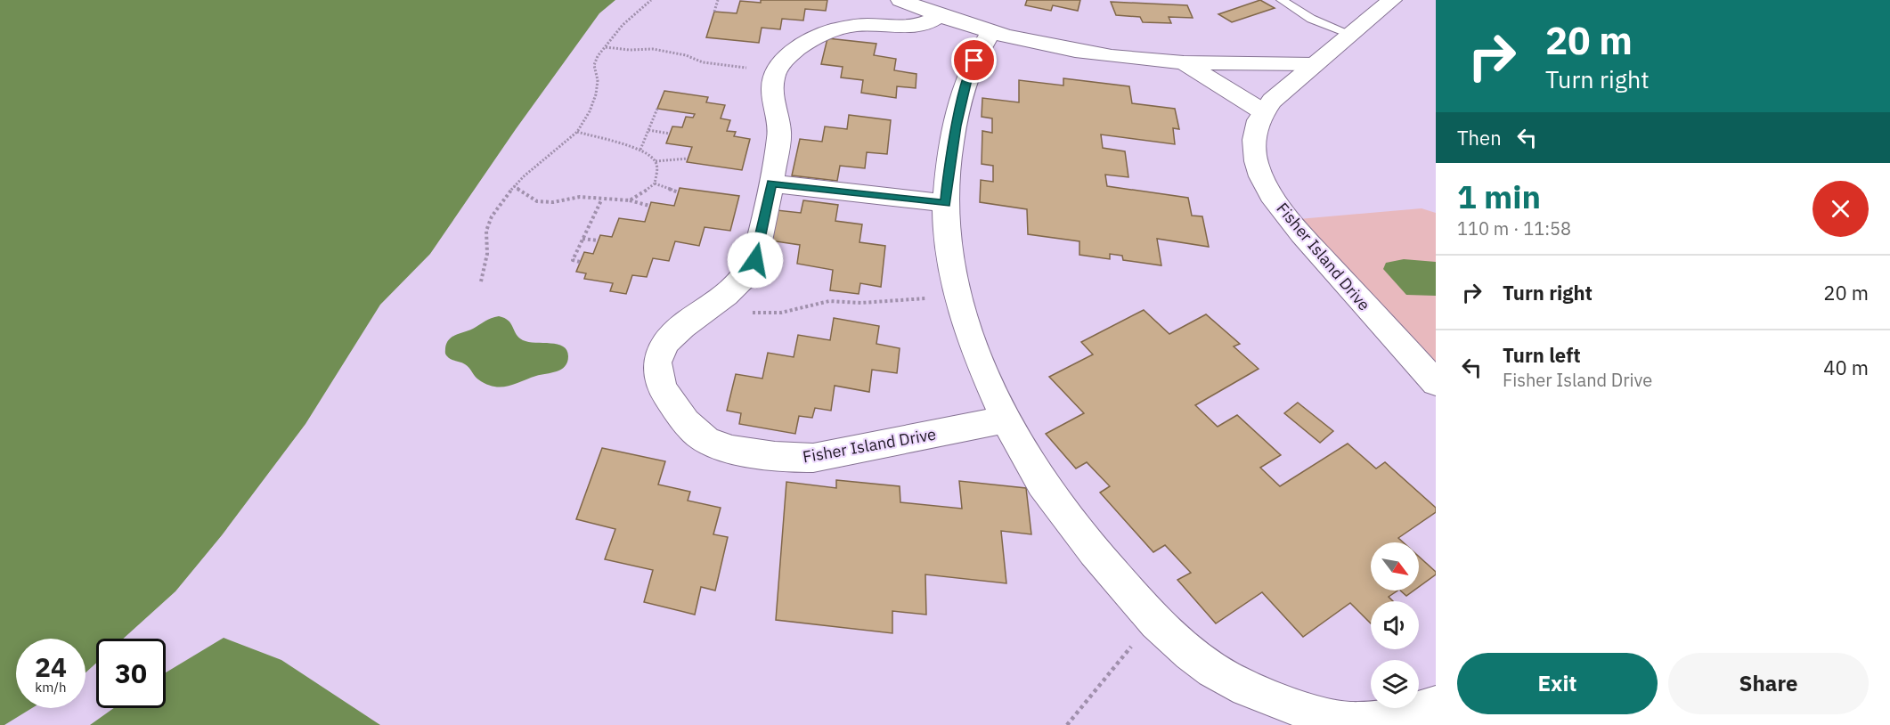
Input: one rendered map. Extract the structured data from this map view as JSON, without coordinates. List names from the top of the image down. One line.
{"streets":{"street":["Fisher Island Drive"]},"north":"bottom right","page":{"turn":["20 m","Turn right"],"then":"Then","heading":["1 min","110 m · 11:58"],"list":[{"name":"Turn right","value":"20 m"},{"name":"Turn left","note":"Fisher Island Drive","value":"40 m"}],"speed":"24 km/h","limit":"30","buttons":["Exit","Share"]}}
